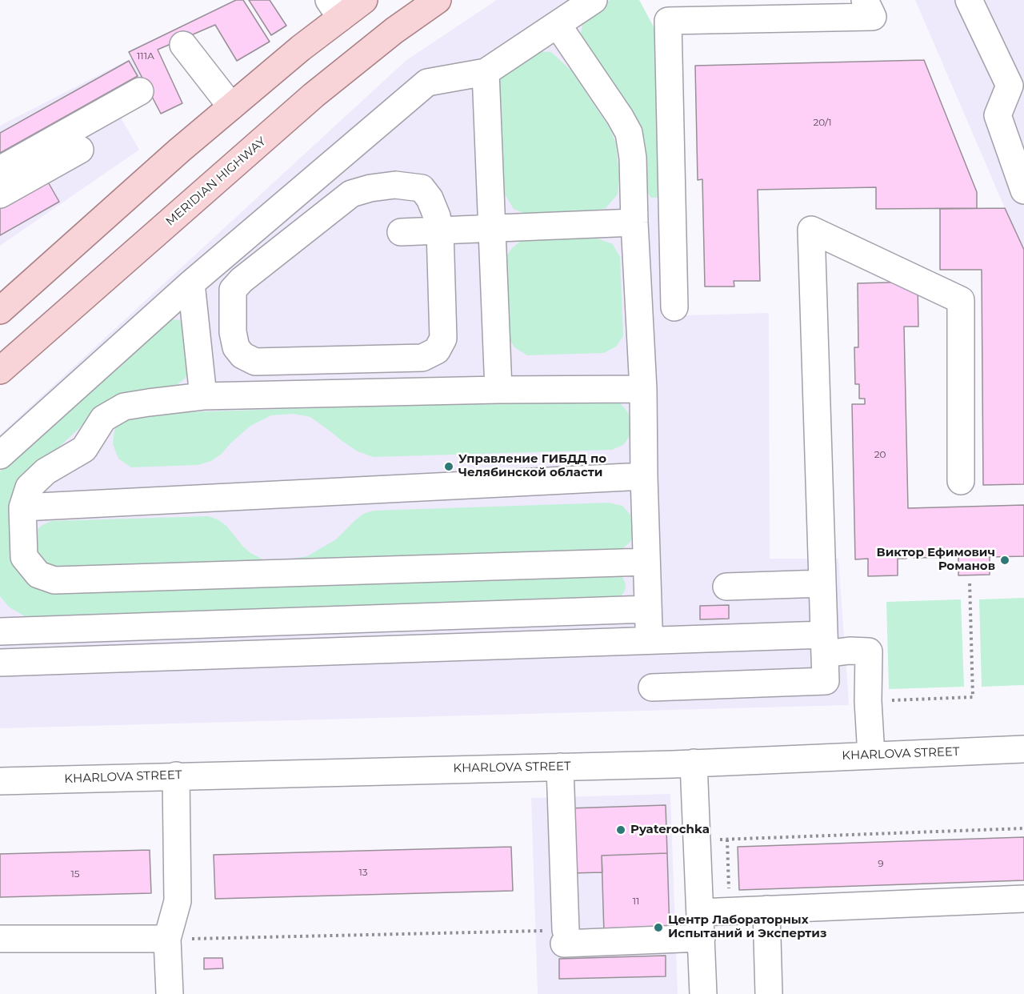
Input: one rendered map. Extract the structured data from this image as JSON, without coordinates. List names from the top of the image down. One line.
{"streets":{"main road":["MERIDIAN HIGHWAY"],"street":["KHARLOVA STREET"]},"places":["Управление ГИБДД по Челябинской области","Виктор Ефимович Романов","Pyaterochka","Центр Лабораторных Испытаний и Экспертиз"],"house_numbers":["111А","20/1","20","9","13","15","11"]}
